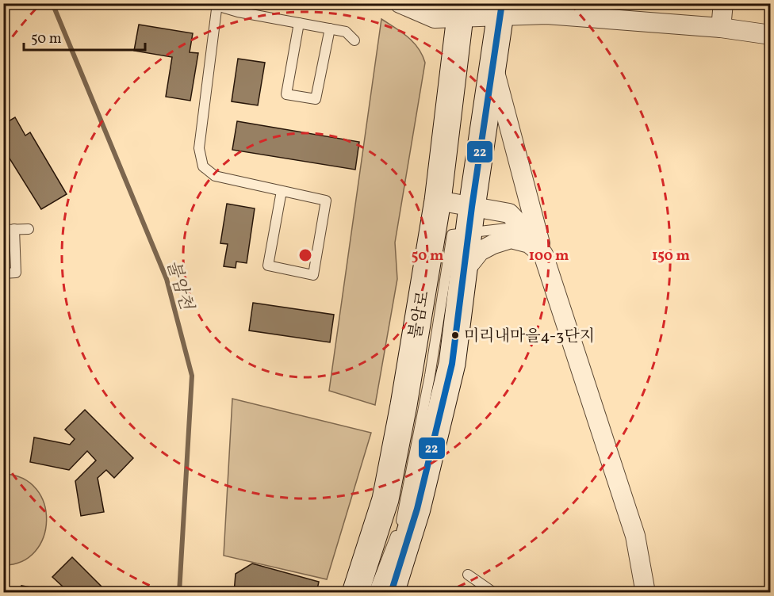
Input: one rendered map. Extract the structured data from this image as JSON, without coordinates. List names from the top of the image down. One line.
{"streets":{"street":["불암로"]},"water":["불암천"],"places":["미리내마을4-3단지"],"lines":["transit line 22"],"scale_bar":"50 m","rings":["50 m","100 m","150 m"]}
